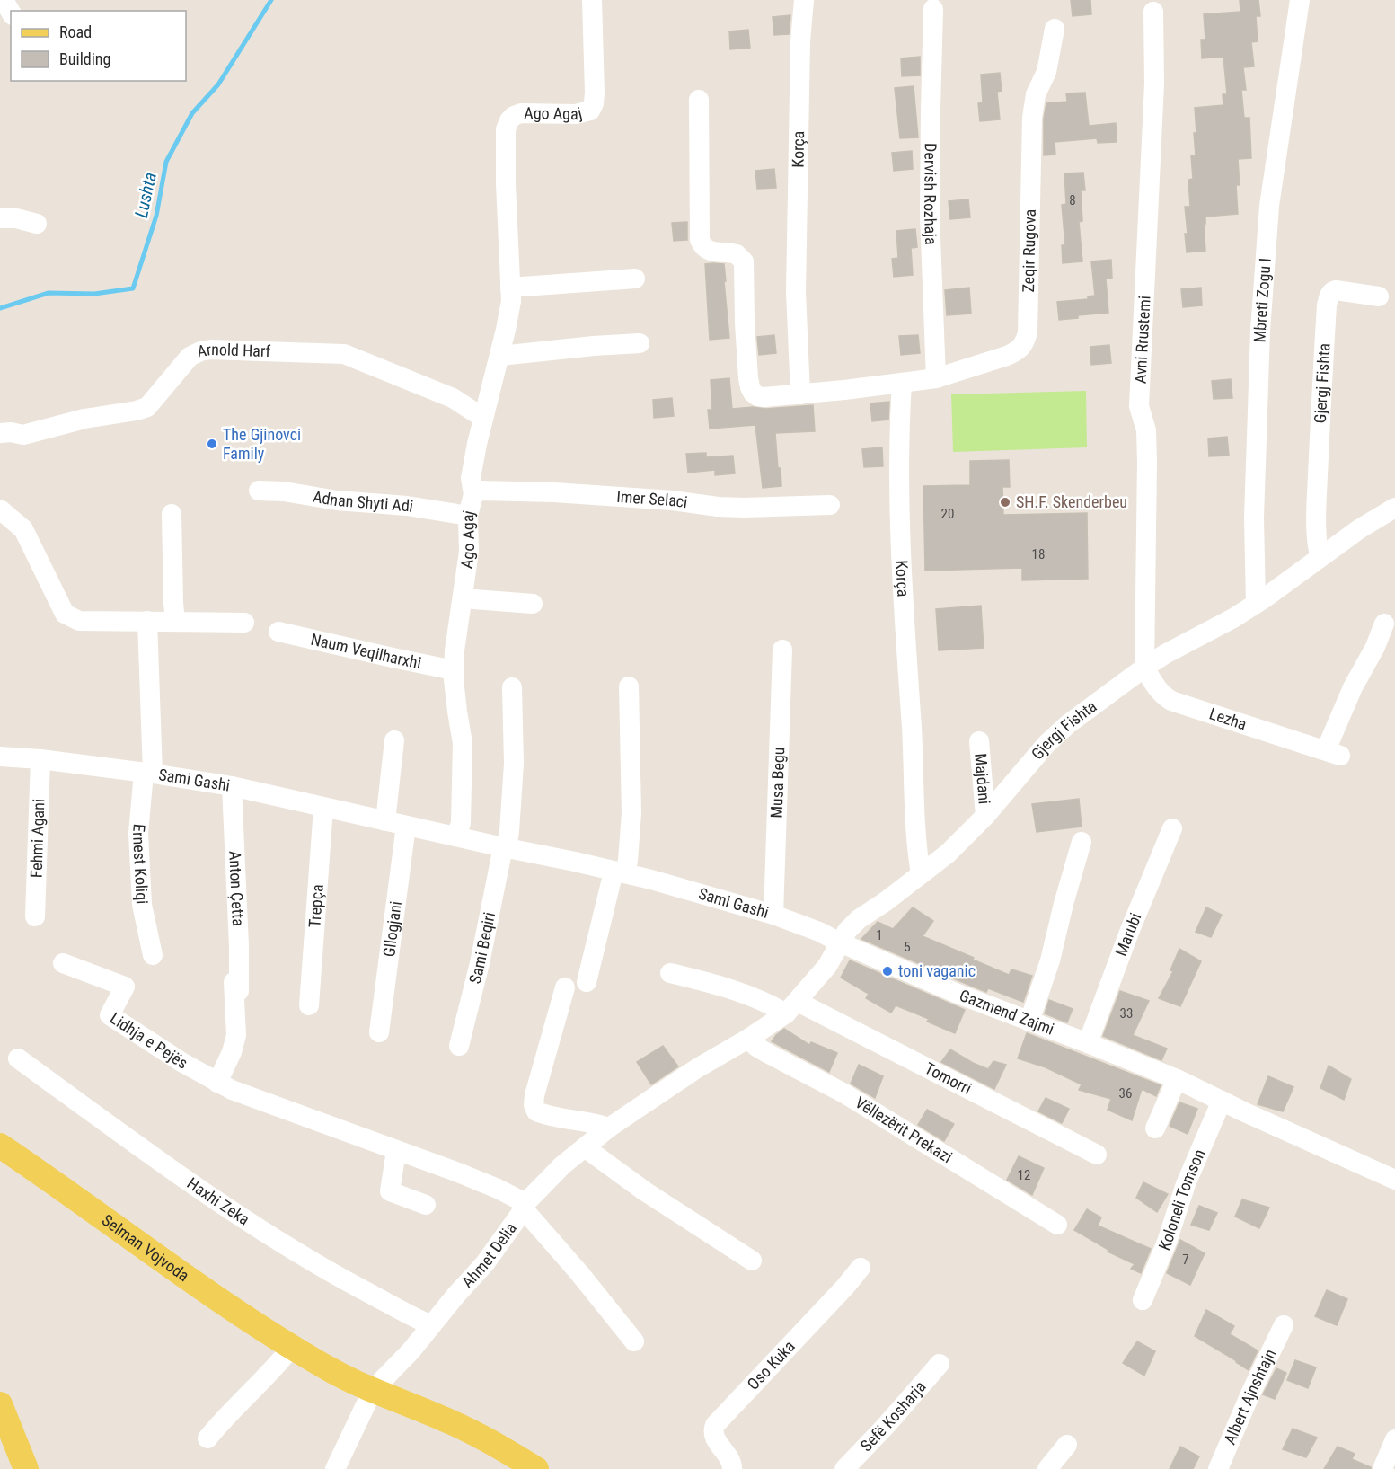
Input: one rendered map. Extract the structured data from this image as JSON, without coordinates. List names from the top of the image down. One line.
{"streets":{"main road":["Selman Vojvoda"],"street":["Ago Agaj","Korça","Dervish Rozhaja","Zeqir Rugova","Mbreti Zogu I","Avni Rrustemi","Arnold Harf","Gjergj Fishta","Imer Selaci","Adnan Shyti Adi","Naum Veqilharxhi","Lezha","Majdani","Sami Gashi","Musa Begu","Fehmi Agani","Ernest Koliqi","Anton Çetta","Trepça","Gllogjani","Marubi","Sami Beqiri","Gazmend Zajmi","Lidhja e Pejës","Tomorri","Vëllezërit Prekazi","Koloneli Tomson","Haxhi Zeka","Ahmet Delia","Oso Kuka","Albert Ajnshtajn","Sefë Kosharja"]},"crossings":[["Ago Agaj","Arnold Harf"],["Ago Agaj","Imer Selaci"],["Ago Agaj","Adnan Shyti Adi"],["Ago Agaj","Naum Veqilharxhi"],["Ago Agaj","Sami Gashi"],["Korça","Zeqir Rugova"],["Korça","Gjergj Fishta"],["Dervish Rozhaja","Zeqir Rugova"],["Mbreti Zogu I","Gjergj Fishta"],["Avni Rrustemi","Gjergj Fishta"],["Avni Rrustemi","Lezha"],["Gjergj Fishta","Lezha"],["Gjergj Fishta","Majdani"],["Gjergj Fishta","Sami Gashi"],["Gjergj Fishta","Gazmend Zajmi"],["Gjergj Fishta","Ahmet Delia"],["Sami Gashi","Musa Begu"],["Sami Gashi","Fehmi Agani"],["Sami Gashi","Ernest Koliqi"],["Sami Gashi","Anton Çetta"],["Sami Gashi","Trepça"],["Sami Gashi","Gllogjani"],["Sami Gashi","Sami Beqiri"],["Sami Gashi","Gazmend Zajmi"],["Sami Gashi","Ahmet Delia"],["Anton Çetta","Lidhja e Pejës"],["Marubi","Gazmend Zajmi"],["Gazmend Zajmi","Koloneli Tomson"],["Gazmend Zajmi","Ahmet Delia"],["Lidhja e Pejës","Ahmet Delia"],["Tomorri","Ahmet Delia"],["Vëllezërit Prekazi","Ahmet Delia"],["Haxhi Zeka","Ahmet Delia"],["Selman Vojvoda","Ahmet Delia"]],"water":["Lushta"],"places":["The Gjinovci Family","SH.F. Skenderbeu","toni vaganic"],"house_numbers":["8","20","18","1","5","33","36","12","7"],"legend":["Road","Building"]}
